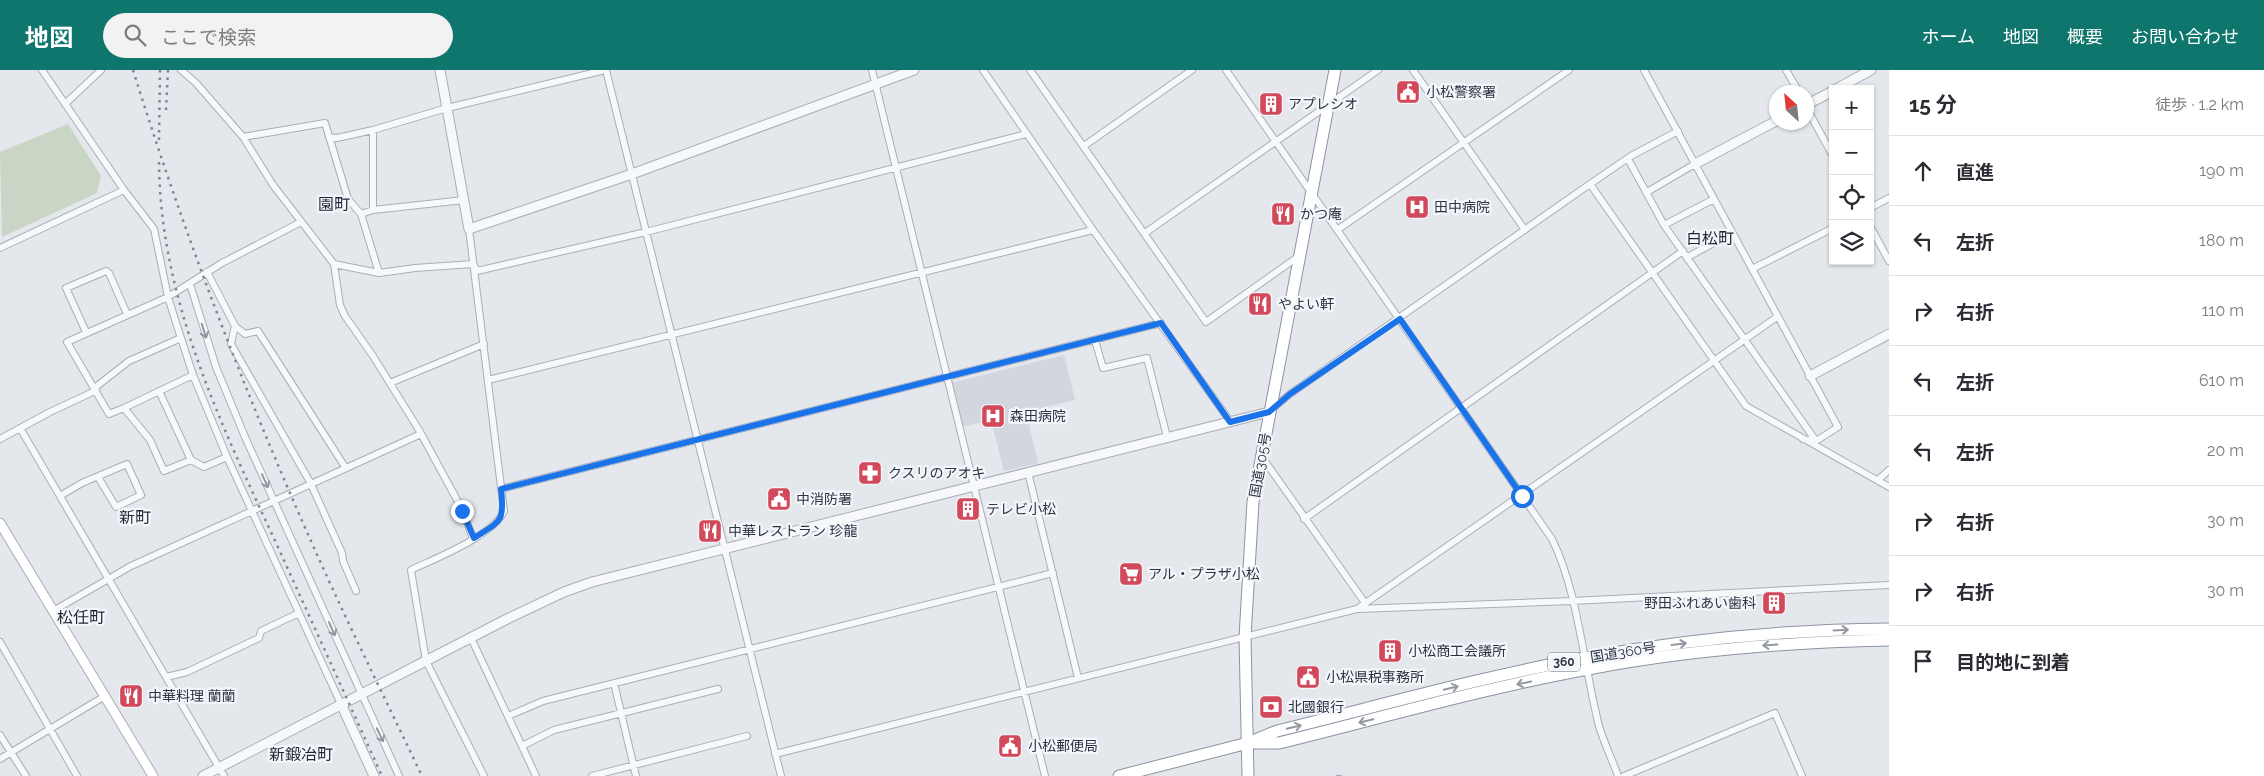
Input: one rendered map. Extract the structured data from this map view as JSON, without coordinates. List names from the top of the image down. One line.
{"streets":{"highway":["国道305号","国道360号","360"]},"crossings":[["国道305号","国道360号"]],"districts":["園町","白松町","新町","松任町","新鍛冶町"],"places":{"public building":["小松警察署","中消防署","小松県税事務所","小松郵便局"],"building":["アプレシオ","テレビ小松","野田ふれあい歯科","小松商工会議所"],"hospital":["田中病院","森田病院"],"restaurant":["かつ庵","やよい軒","中華レストラン 珍龍","中華料理 蘭蘭"],"pharmacy":["クスリのアオキ"],"supermarket":["アル・プラザ小松"],"bank":["北國銀行"]},"north":"top left","page":{"header":"地図","search":"ここで検索","nav":["ホーム","地図","概要","お問い合わせ"],"heading":["15 分","徒歩 · 1.2 km"],"map_buttons":["+","−"],"list":[["直進","190 m"],["左折","180 m"],["右折","110 m"],["左折","610 m"],["左折","20 m"],["右折","30 m"],["右折","30 m"],"目的地に到着"]}}
